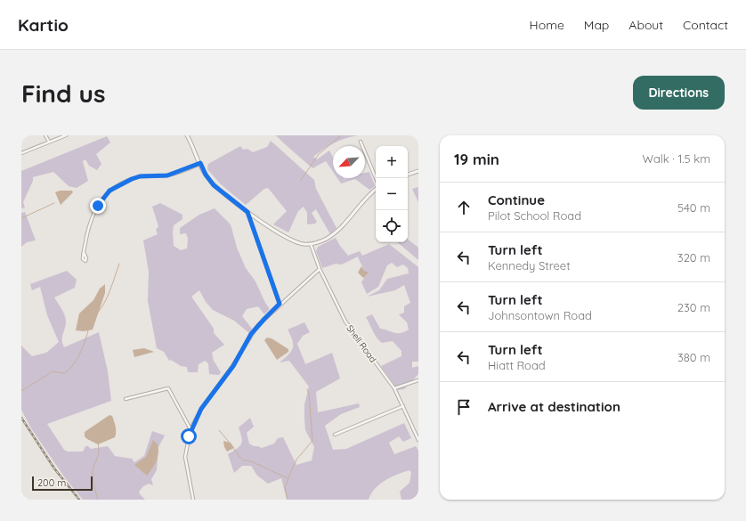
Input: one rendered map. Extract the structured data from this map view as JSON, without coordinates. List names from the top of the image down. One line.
{"streets":{"street":["Shell Road"]},"scale_bar":"200 m","north":"bottom left","page":{"header":"Kartio","nav":["Home","Map","About","Contact"],"buttons":"Directions","title":"Find us","heading":["19 min","Walk · 1.5 km"],"map_buttons":["+","−"],"list":[["Continue","Pilot School Road","540 m"],["Turn left","Kennedy Street","320 m"],["Turn left","Johnsontown Road","230 m"],["Turn left","Hiatt Road","380 m"],"Arrive at destination"],"scale":"200 m"}}
